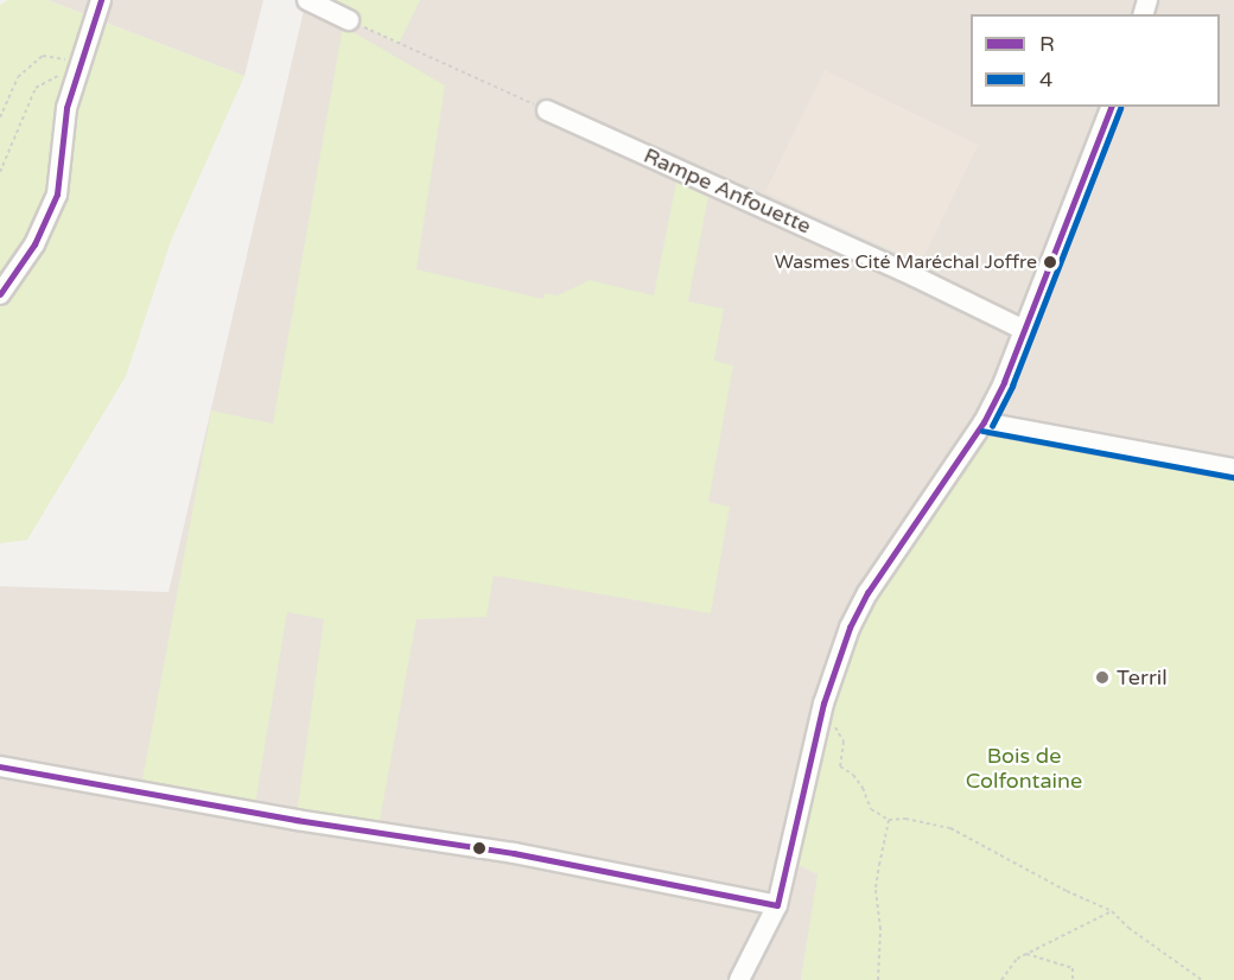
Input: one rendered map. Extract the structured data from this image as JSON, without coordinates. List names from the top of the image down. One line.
{"streets":{"street":["Rampe Anfouette"]},"parks":["Bois de Colfontaine"],"places":["Wasmes Cité Maréchal Joffre","Terril"],"lines":["transit line R","transit line 4"],"legend":["R","4"]}
